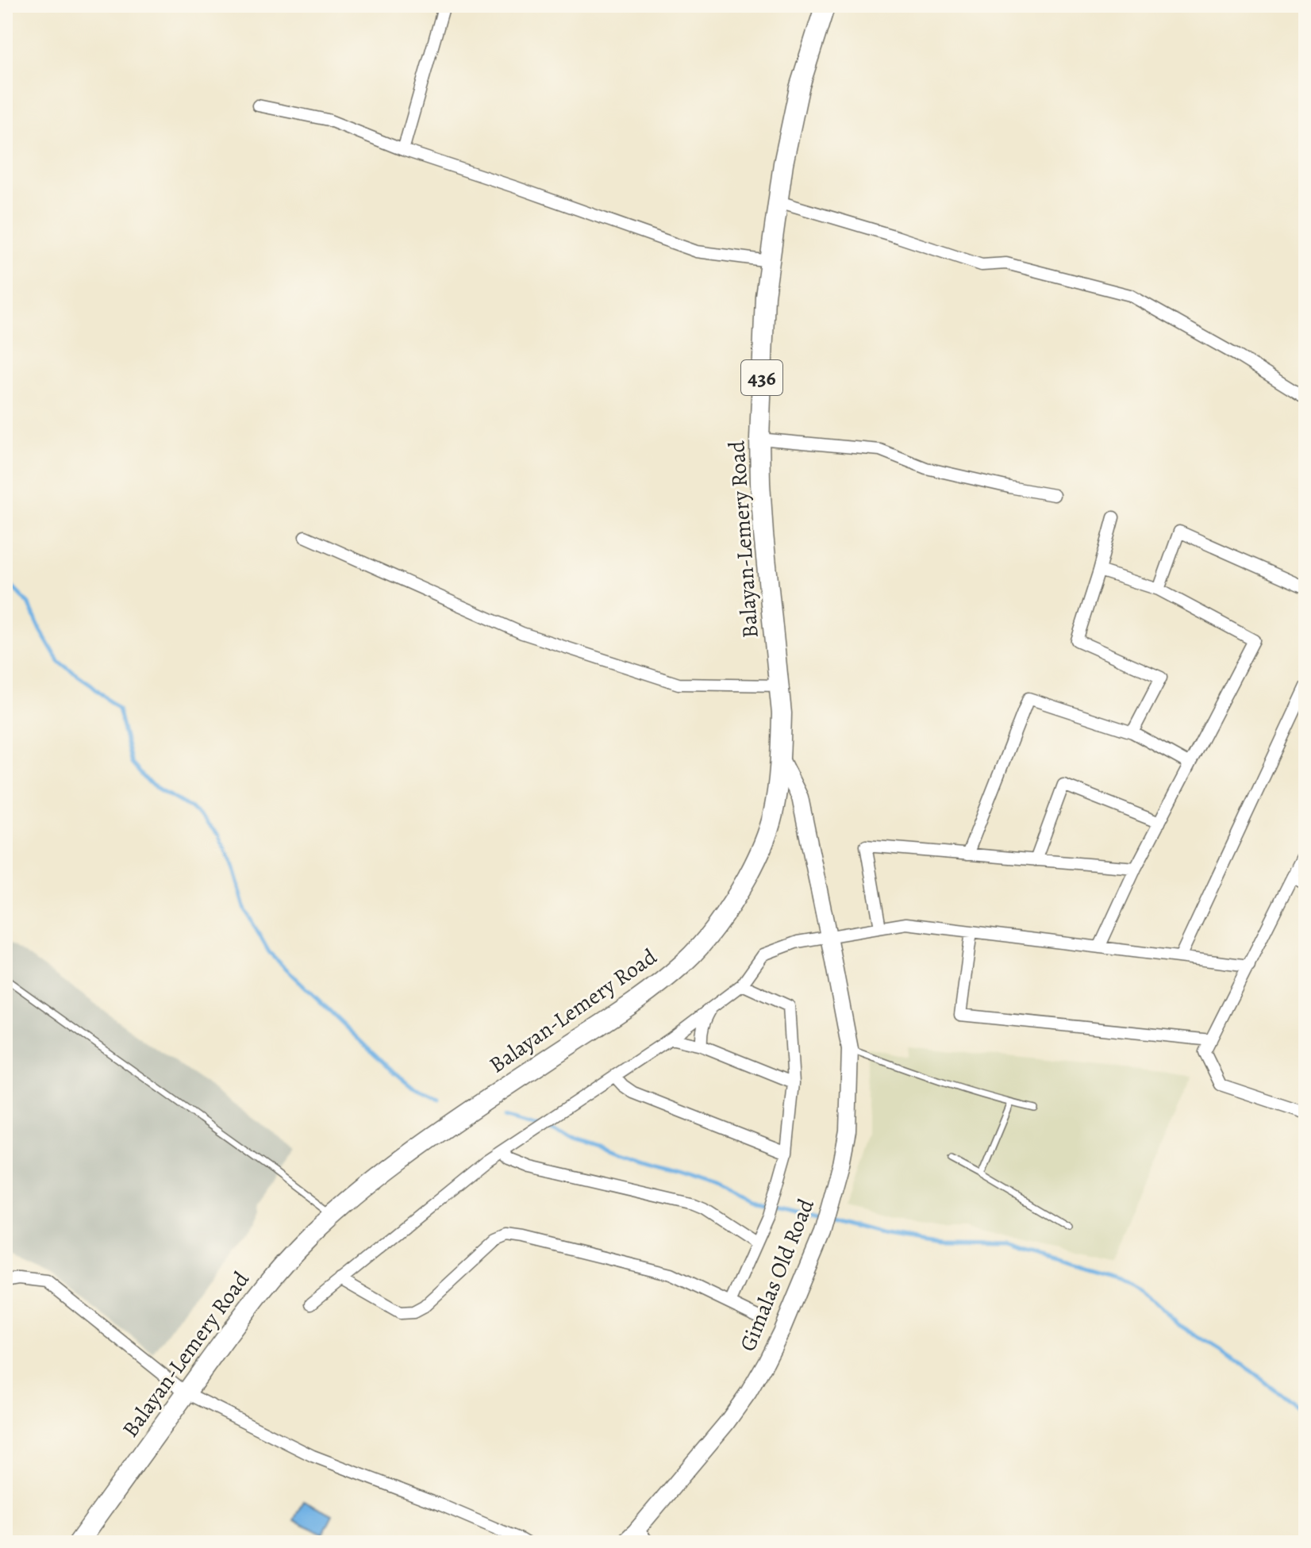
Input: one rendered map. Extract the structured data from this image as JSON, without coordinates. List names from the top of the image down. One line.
{"streets":{"main road":["436","Balayan-Lemery Road"],"street":["Gimalas Old Road"]},"crossings":[["Balayan-Lemery Road","Gimalas Old Road"]]}
